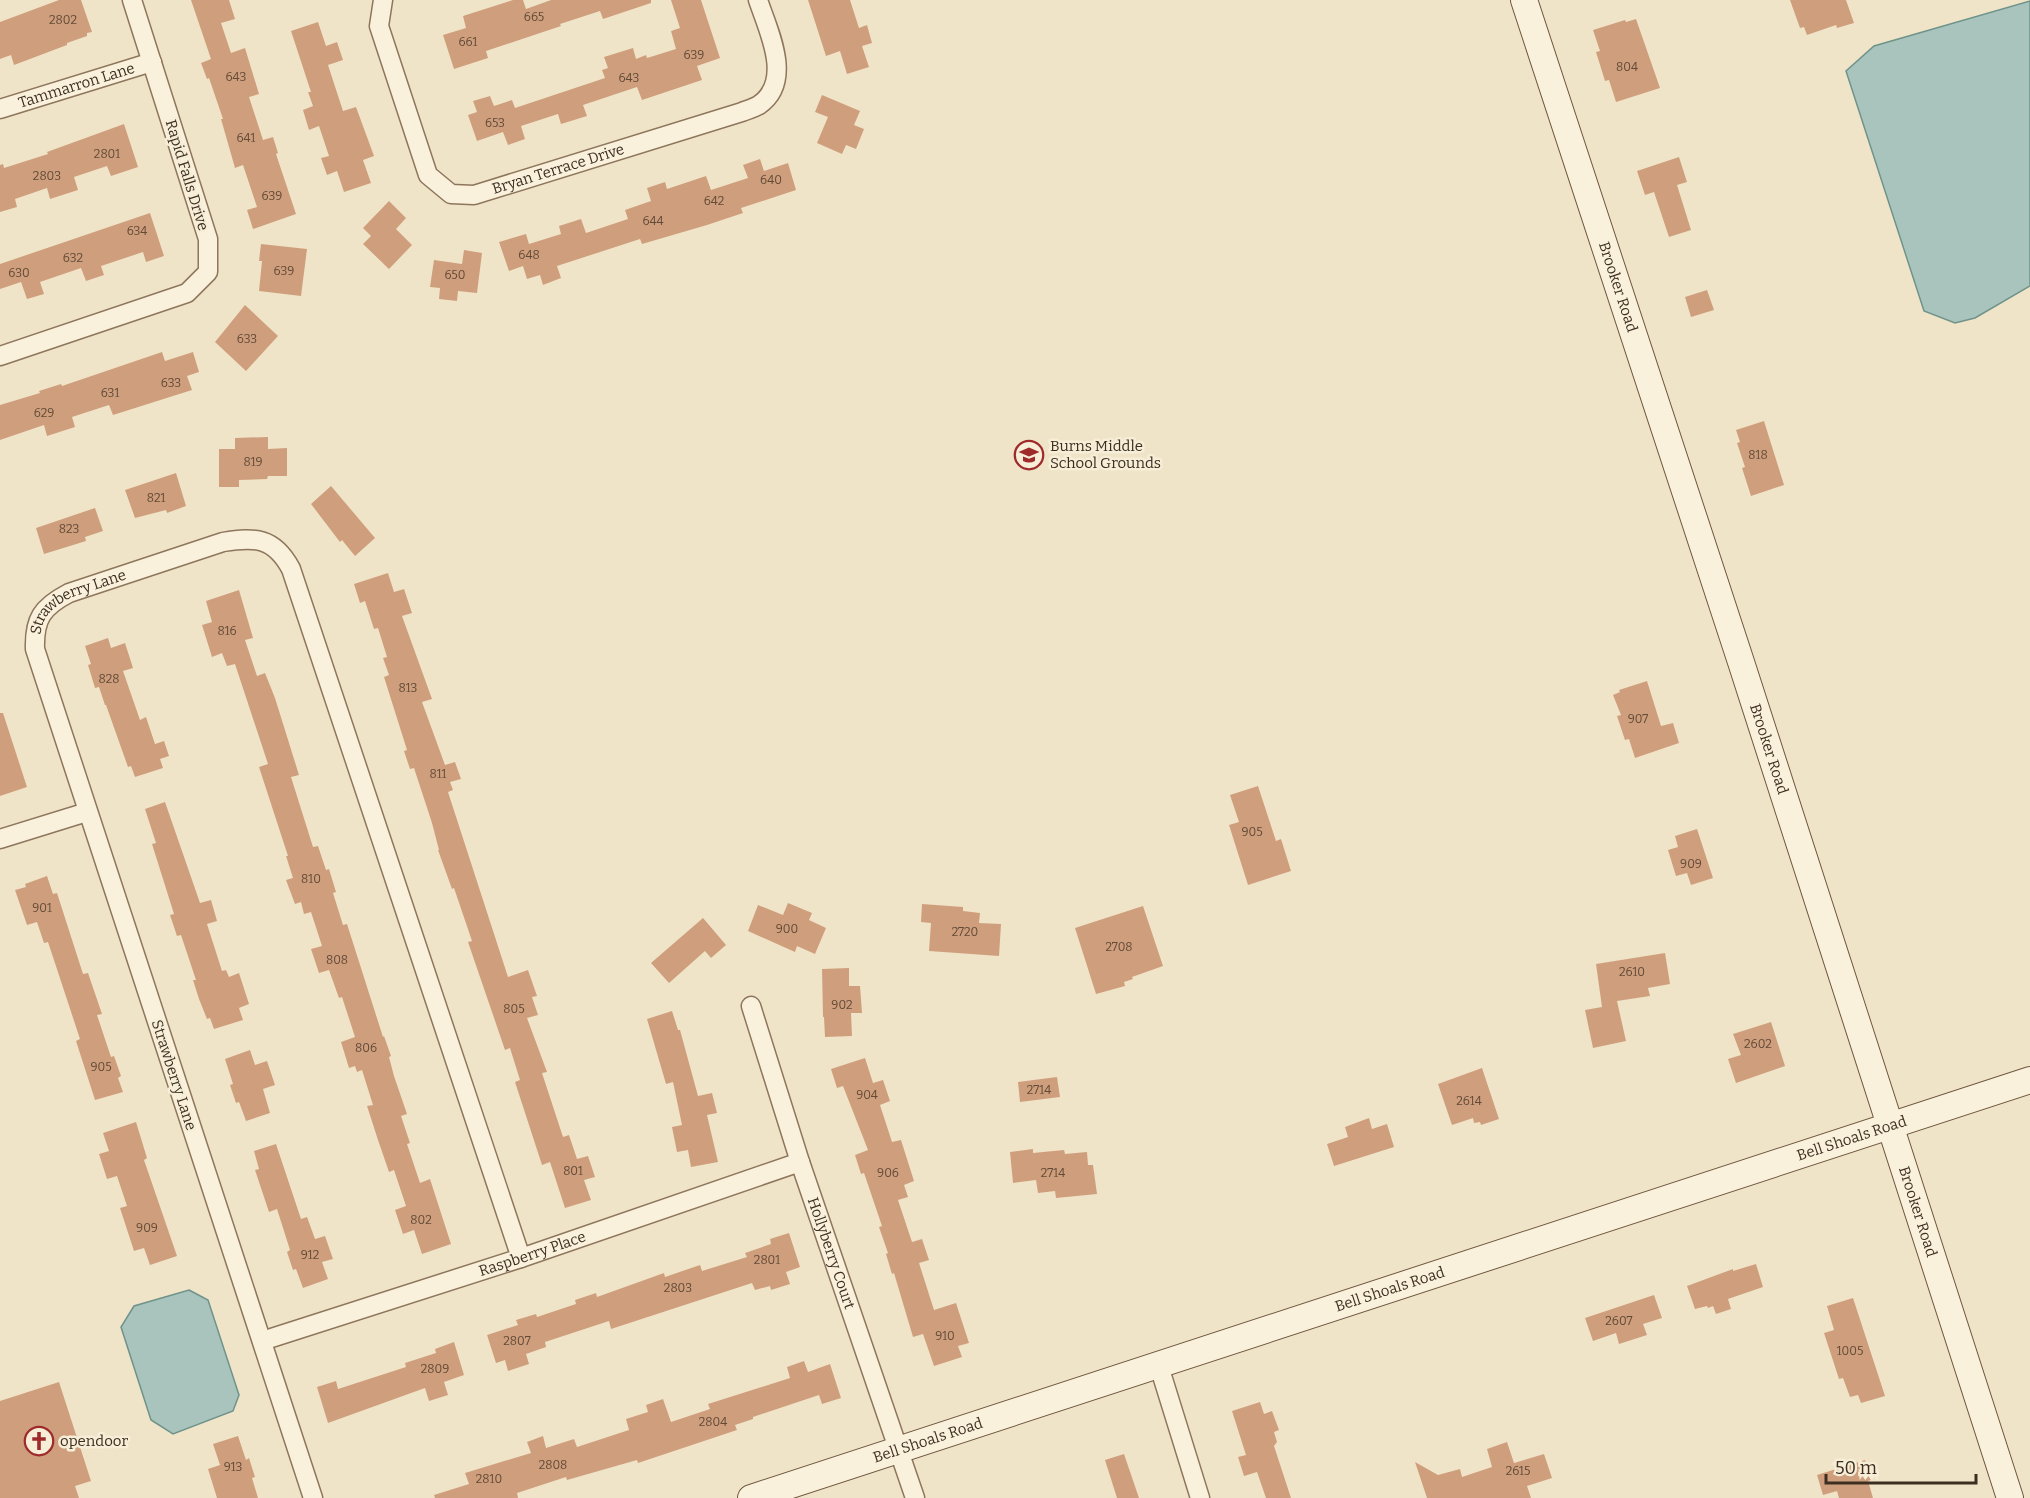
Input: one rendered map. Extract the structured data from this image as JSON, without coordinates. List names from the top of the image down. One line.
{"streets":{"street":["Tammarron Lane","Bryan Terrace Drive","Rapid Falls Drive","Brooker Road","Strawberry Lane","Bell Shoals Road","Hollyberry Court","Raspberry Place"]},"crossings":[["Tammarron Lane","Rapid Falls Drive"],["Brooker Road","Bell Shoals Road"],["Strawberry Lane","Raspberry Place"],["Bell Shoals Road","Hollyberry Court"],["Hollyberry Court","Raspberry Place"]],"places":{"school or university":["Burns Middle School Grounds"],"church":["opendoor"]},"house_numbers":["665","2802","661","639","804","643","643","653","641","2801","2803","640","639","642","644","634","648","632","639","630","650","633","633","631","629","818","819","821","823","816","828","813","907","811","905","909","810","901","900","2720","2708","808","2610","902","805","2602","806","905","2714","904","2614","801","906","2714","802","909","912","2801","2803","2607","910","2807","1005","2809","2804","2808","913","2615","2810"],"scale_bar":"50 m"}
